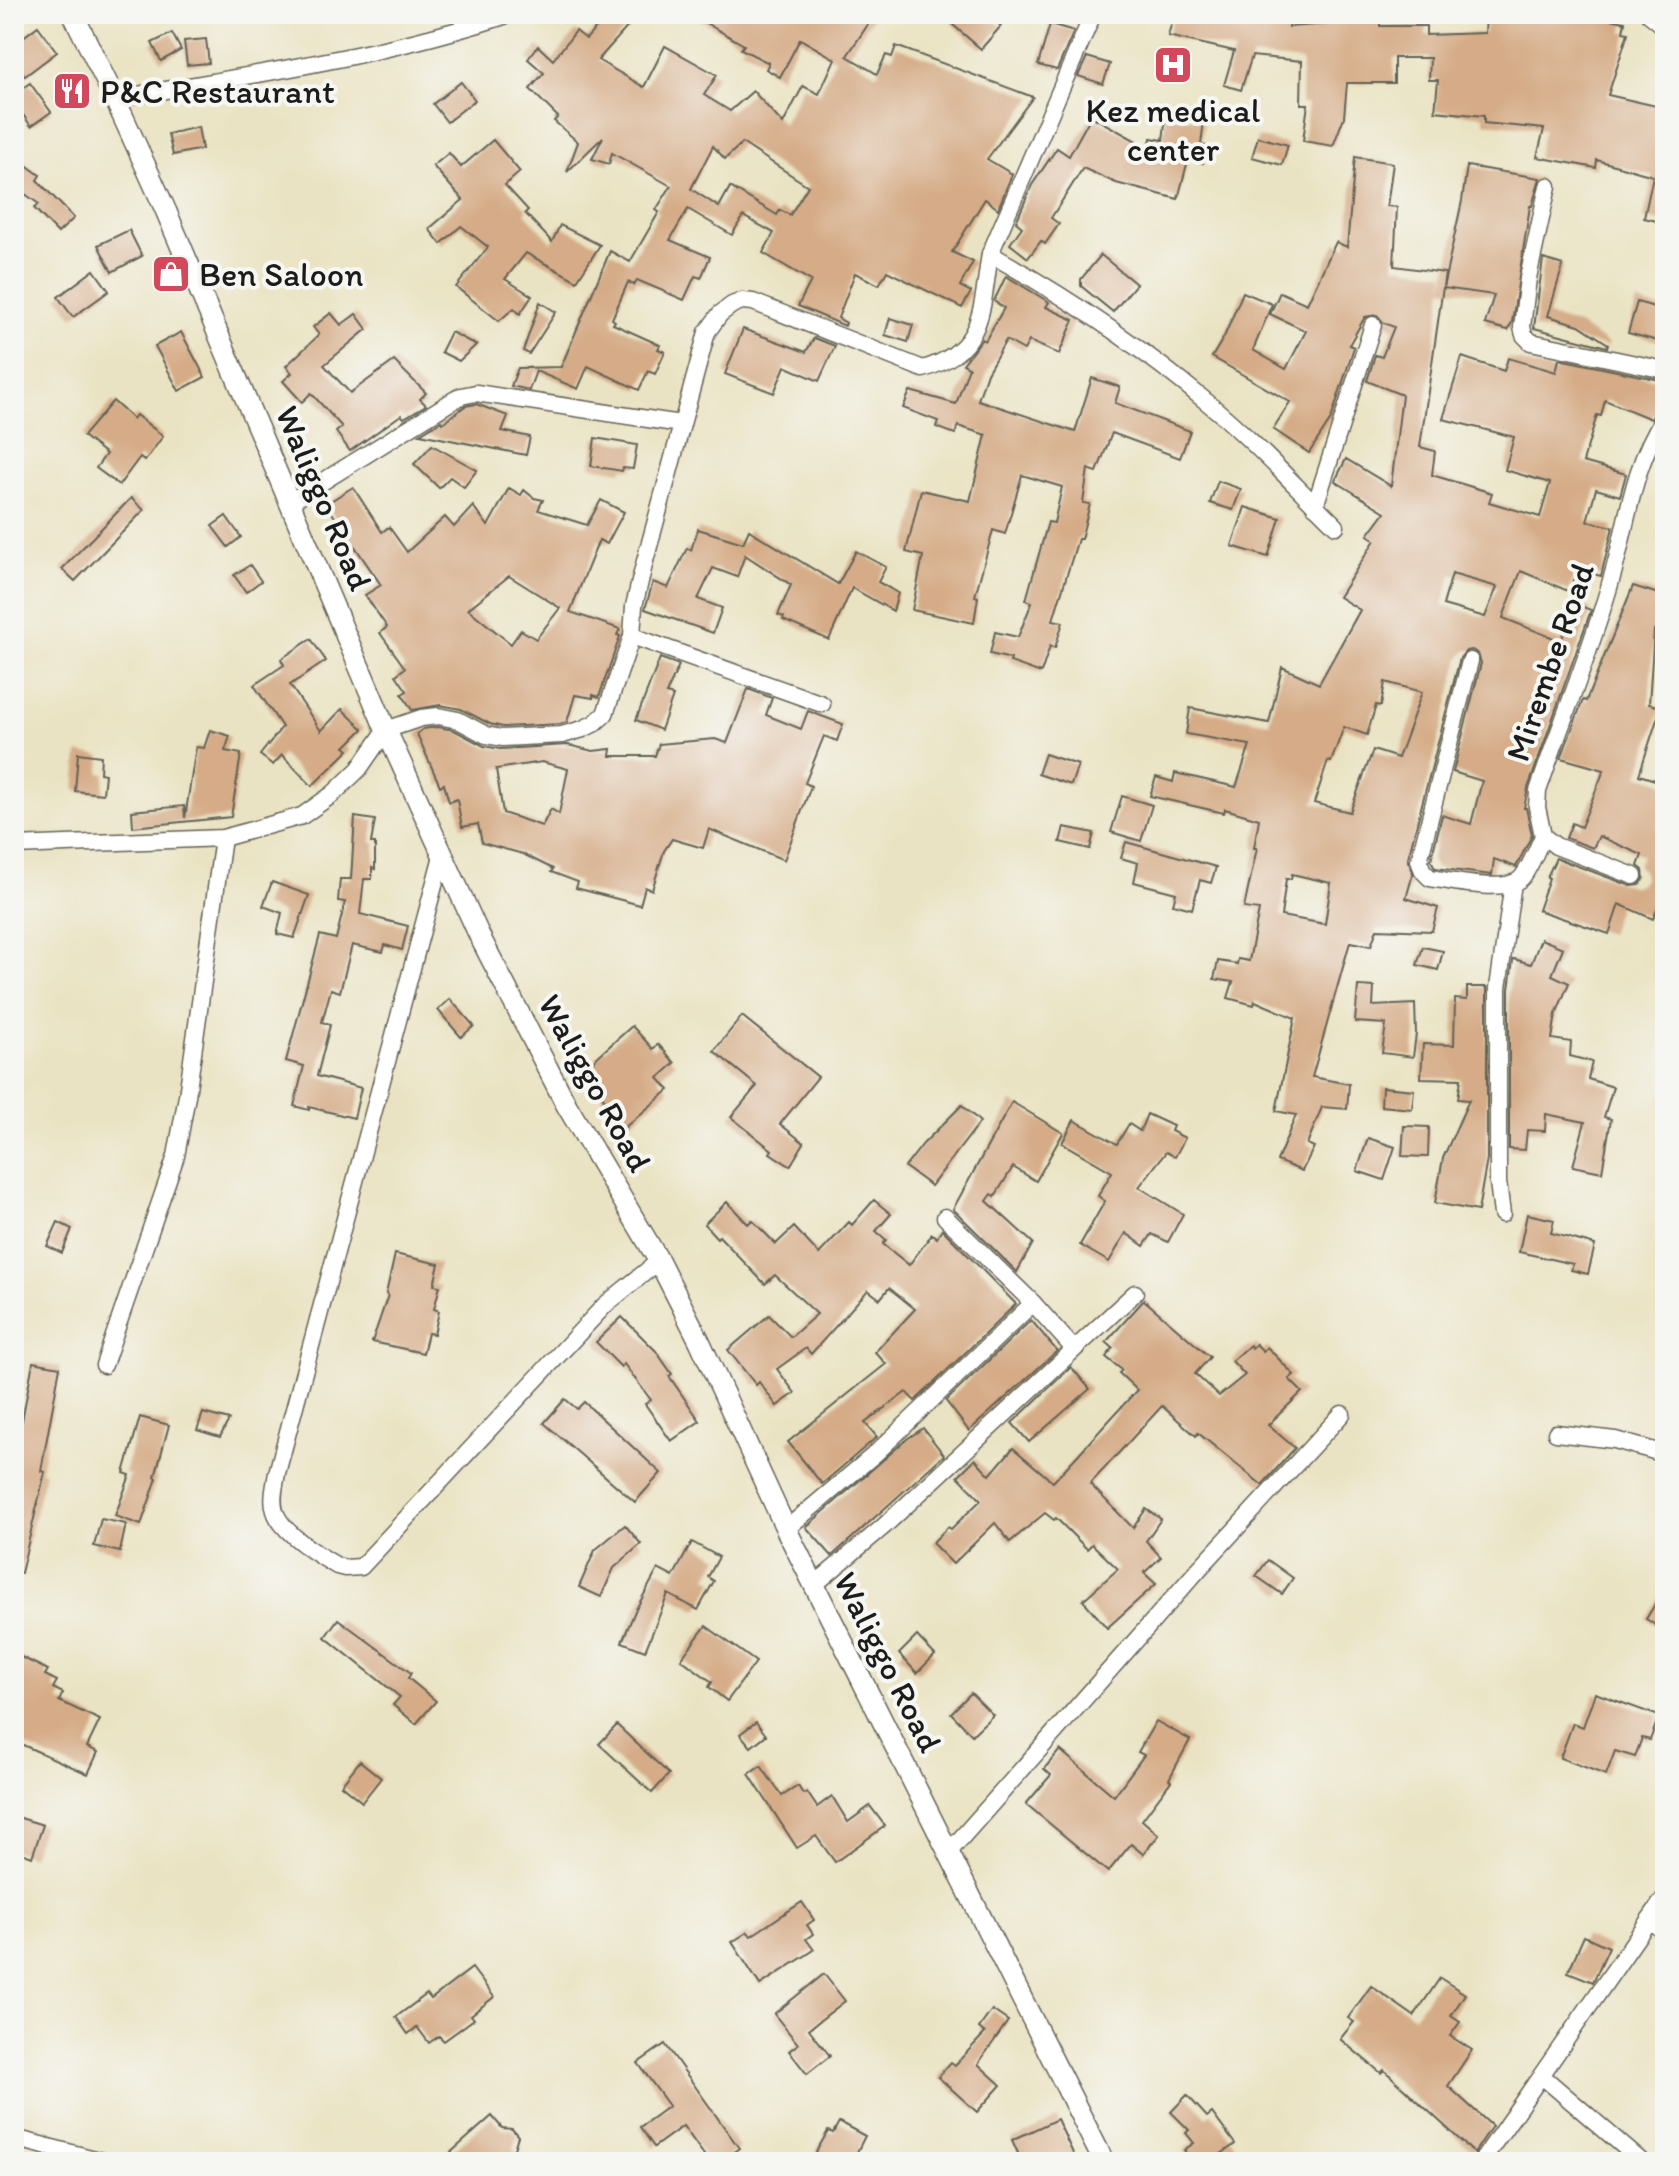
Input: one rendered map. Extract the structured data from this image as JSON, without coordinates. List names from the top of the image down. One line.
{"streets":{"street":["Waliggo Road","Mirembe Road"]},"places":{"hospital":["Kez medical center"],"restaurant":["P&C Restaurant"],"shop":["Ben Saloon"]}}
